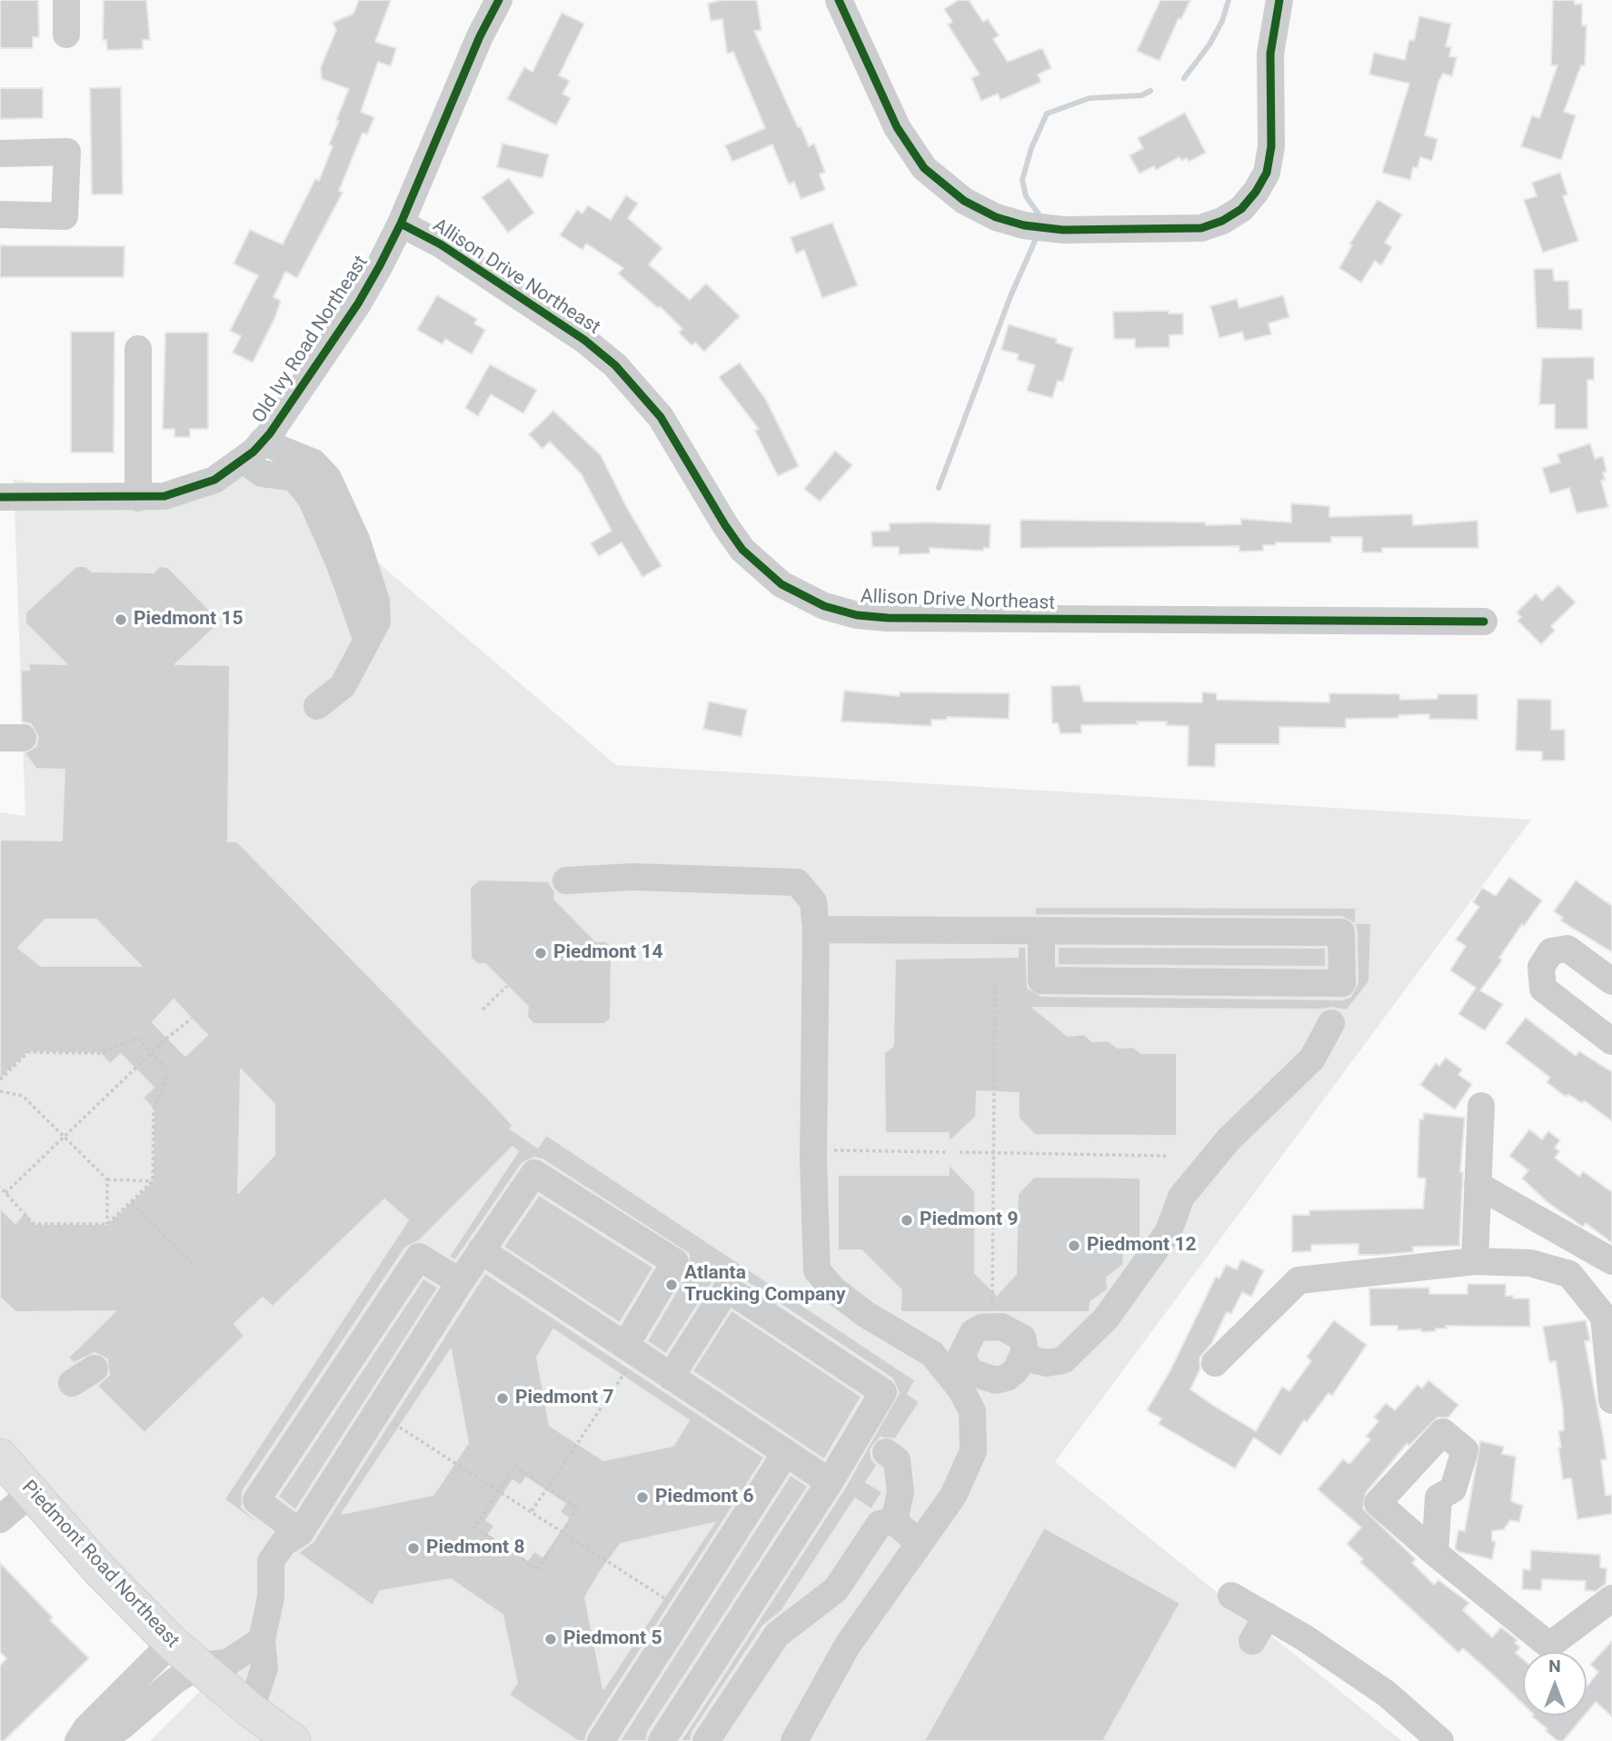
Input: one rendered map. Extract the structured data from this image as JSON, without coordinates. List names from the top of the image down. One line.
{"streets":{"main road":["Piedmont Road Northeast"],"street":["Allison Drive Northeast","Old Ivy Road Northeast"]},"crossings":[["Allison Drive Northeast","Old Ivy Road Northeast"]],"places":["Piedmont 15","Piedmont 14","Piedmont 9","Piedmont 12","Atlanta Trucking Company","Piedmont 7","Piedmont 6","Piedmont 8","Piedmont 5"],"north":"top"}
